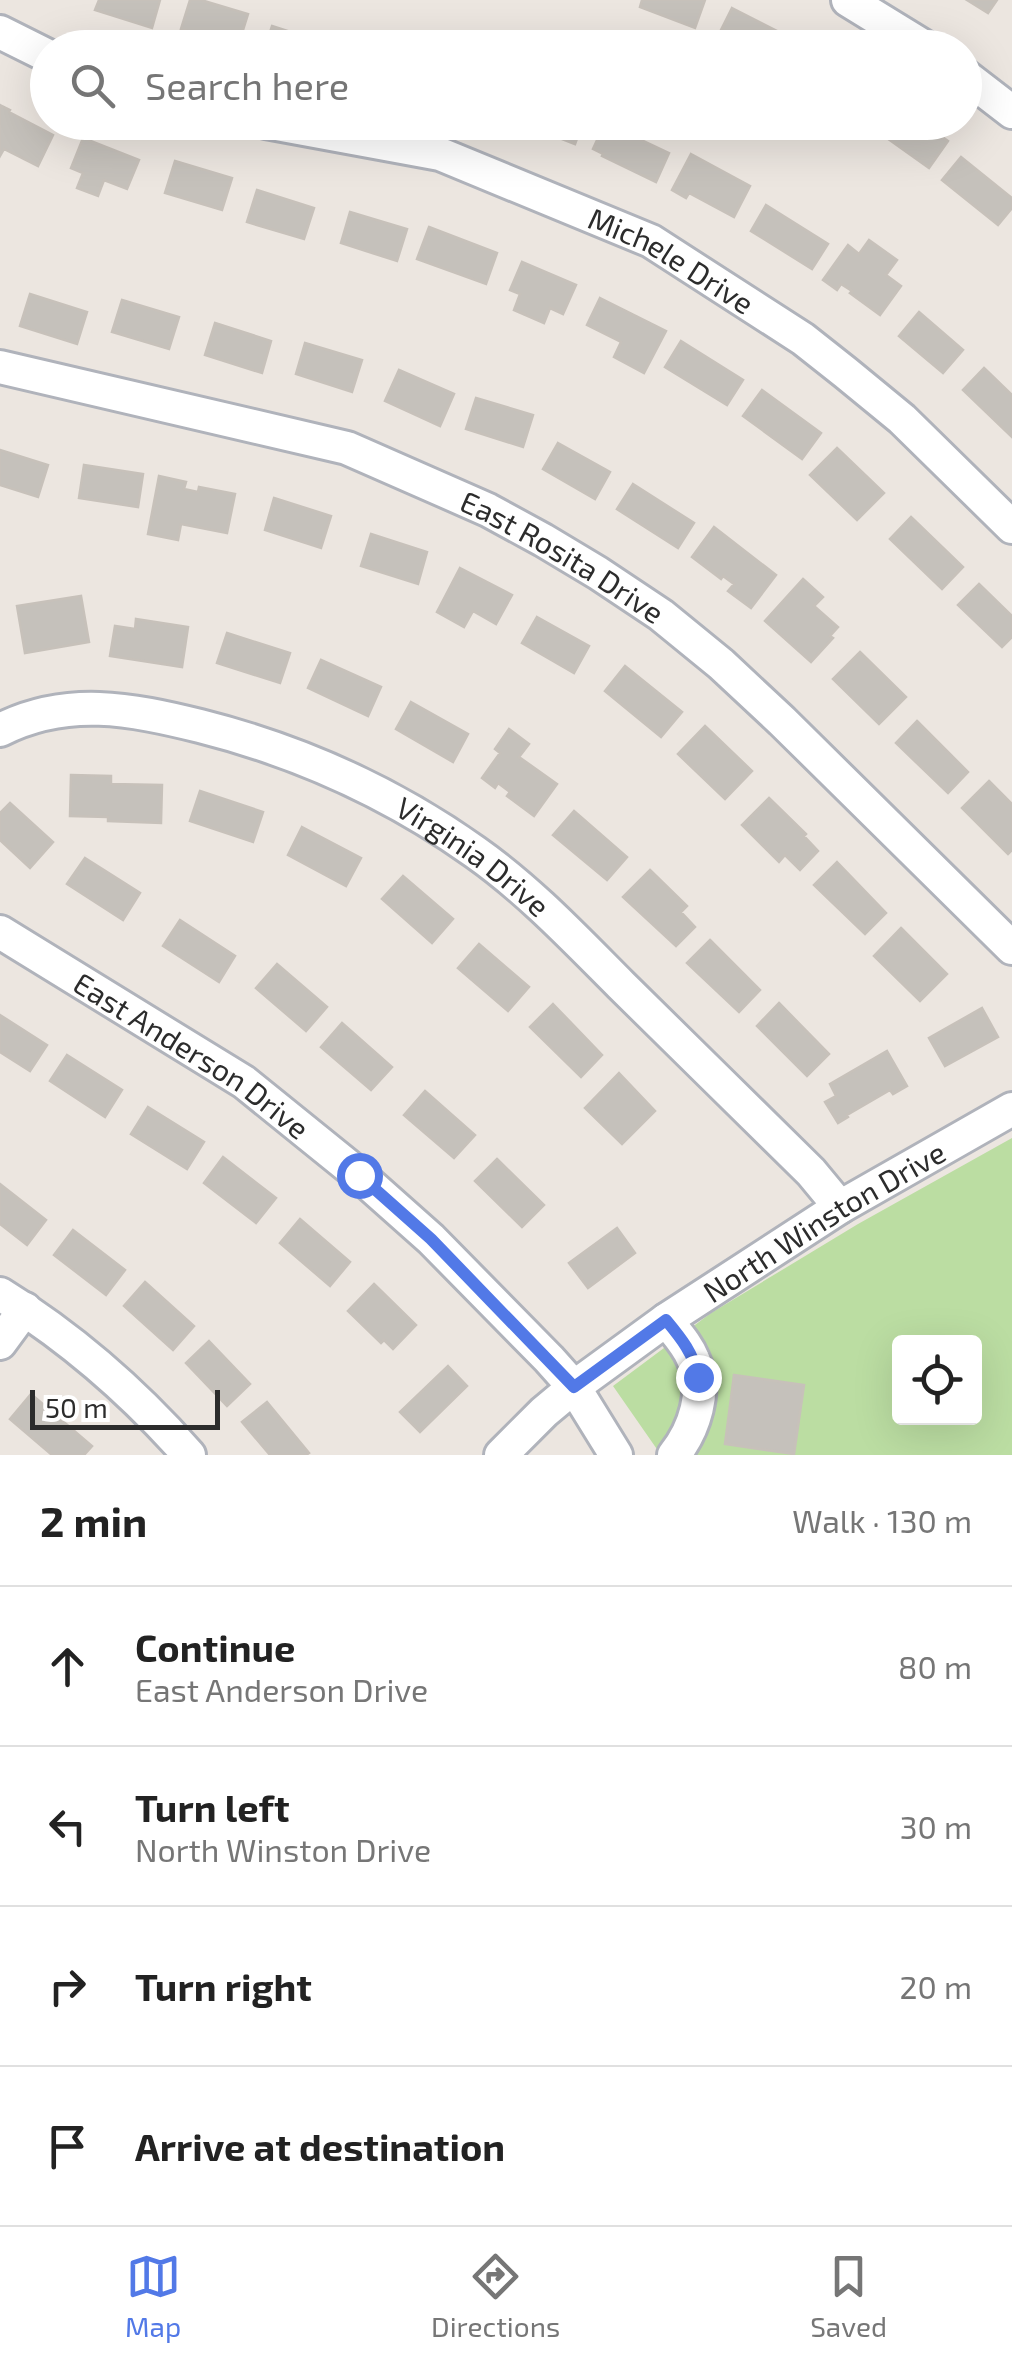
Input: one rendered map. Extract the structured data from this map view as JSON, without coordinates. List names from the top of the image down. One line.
{"streets":{"street":["Michele Drive","East Rosita Drive","Virginia Drive","East Anderson Drive","North Winston Drive"]},"crossings":[["Virginia Drive","North Winston Drive"],["East Anderson Drive","North Winston Drive"]],"scale_bar":"50 m","page":{"search":"Search here","scale":"50 m","heading":["2 min","Walk · 130 m"],"list":[["Continue","East Anderson Drive","80 m"],["Turn left","North Winston Drive","30 m"],["Turn right","20 m"],"Arrive at destination"],"nav":["Map","Directions","Saved"]}}
